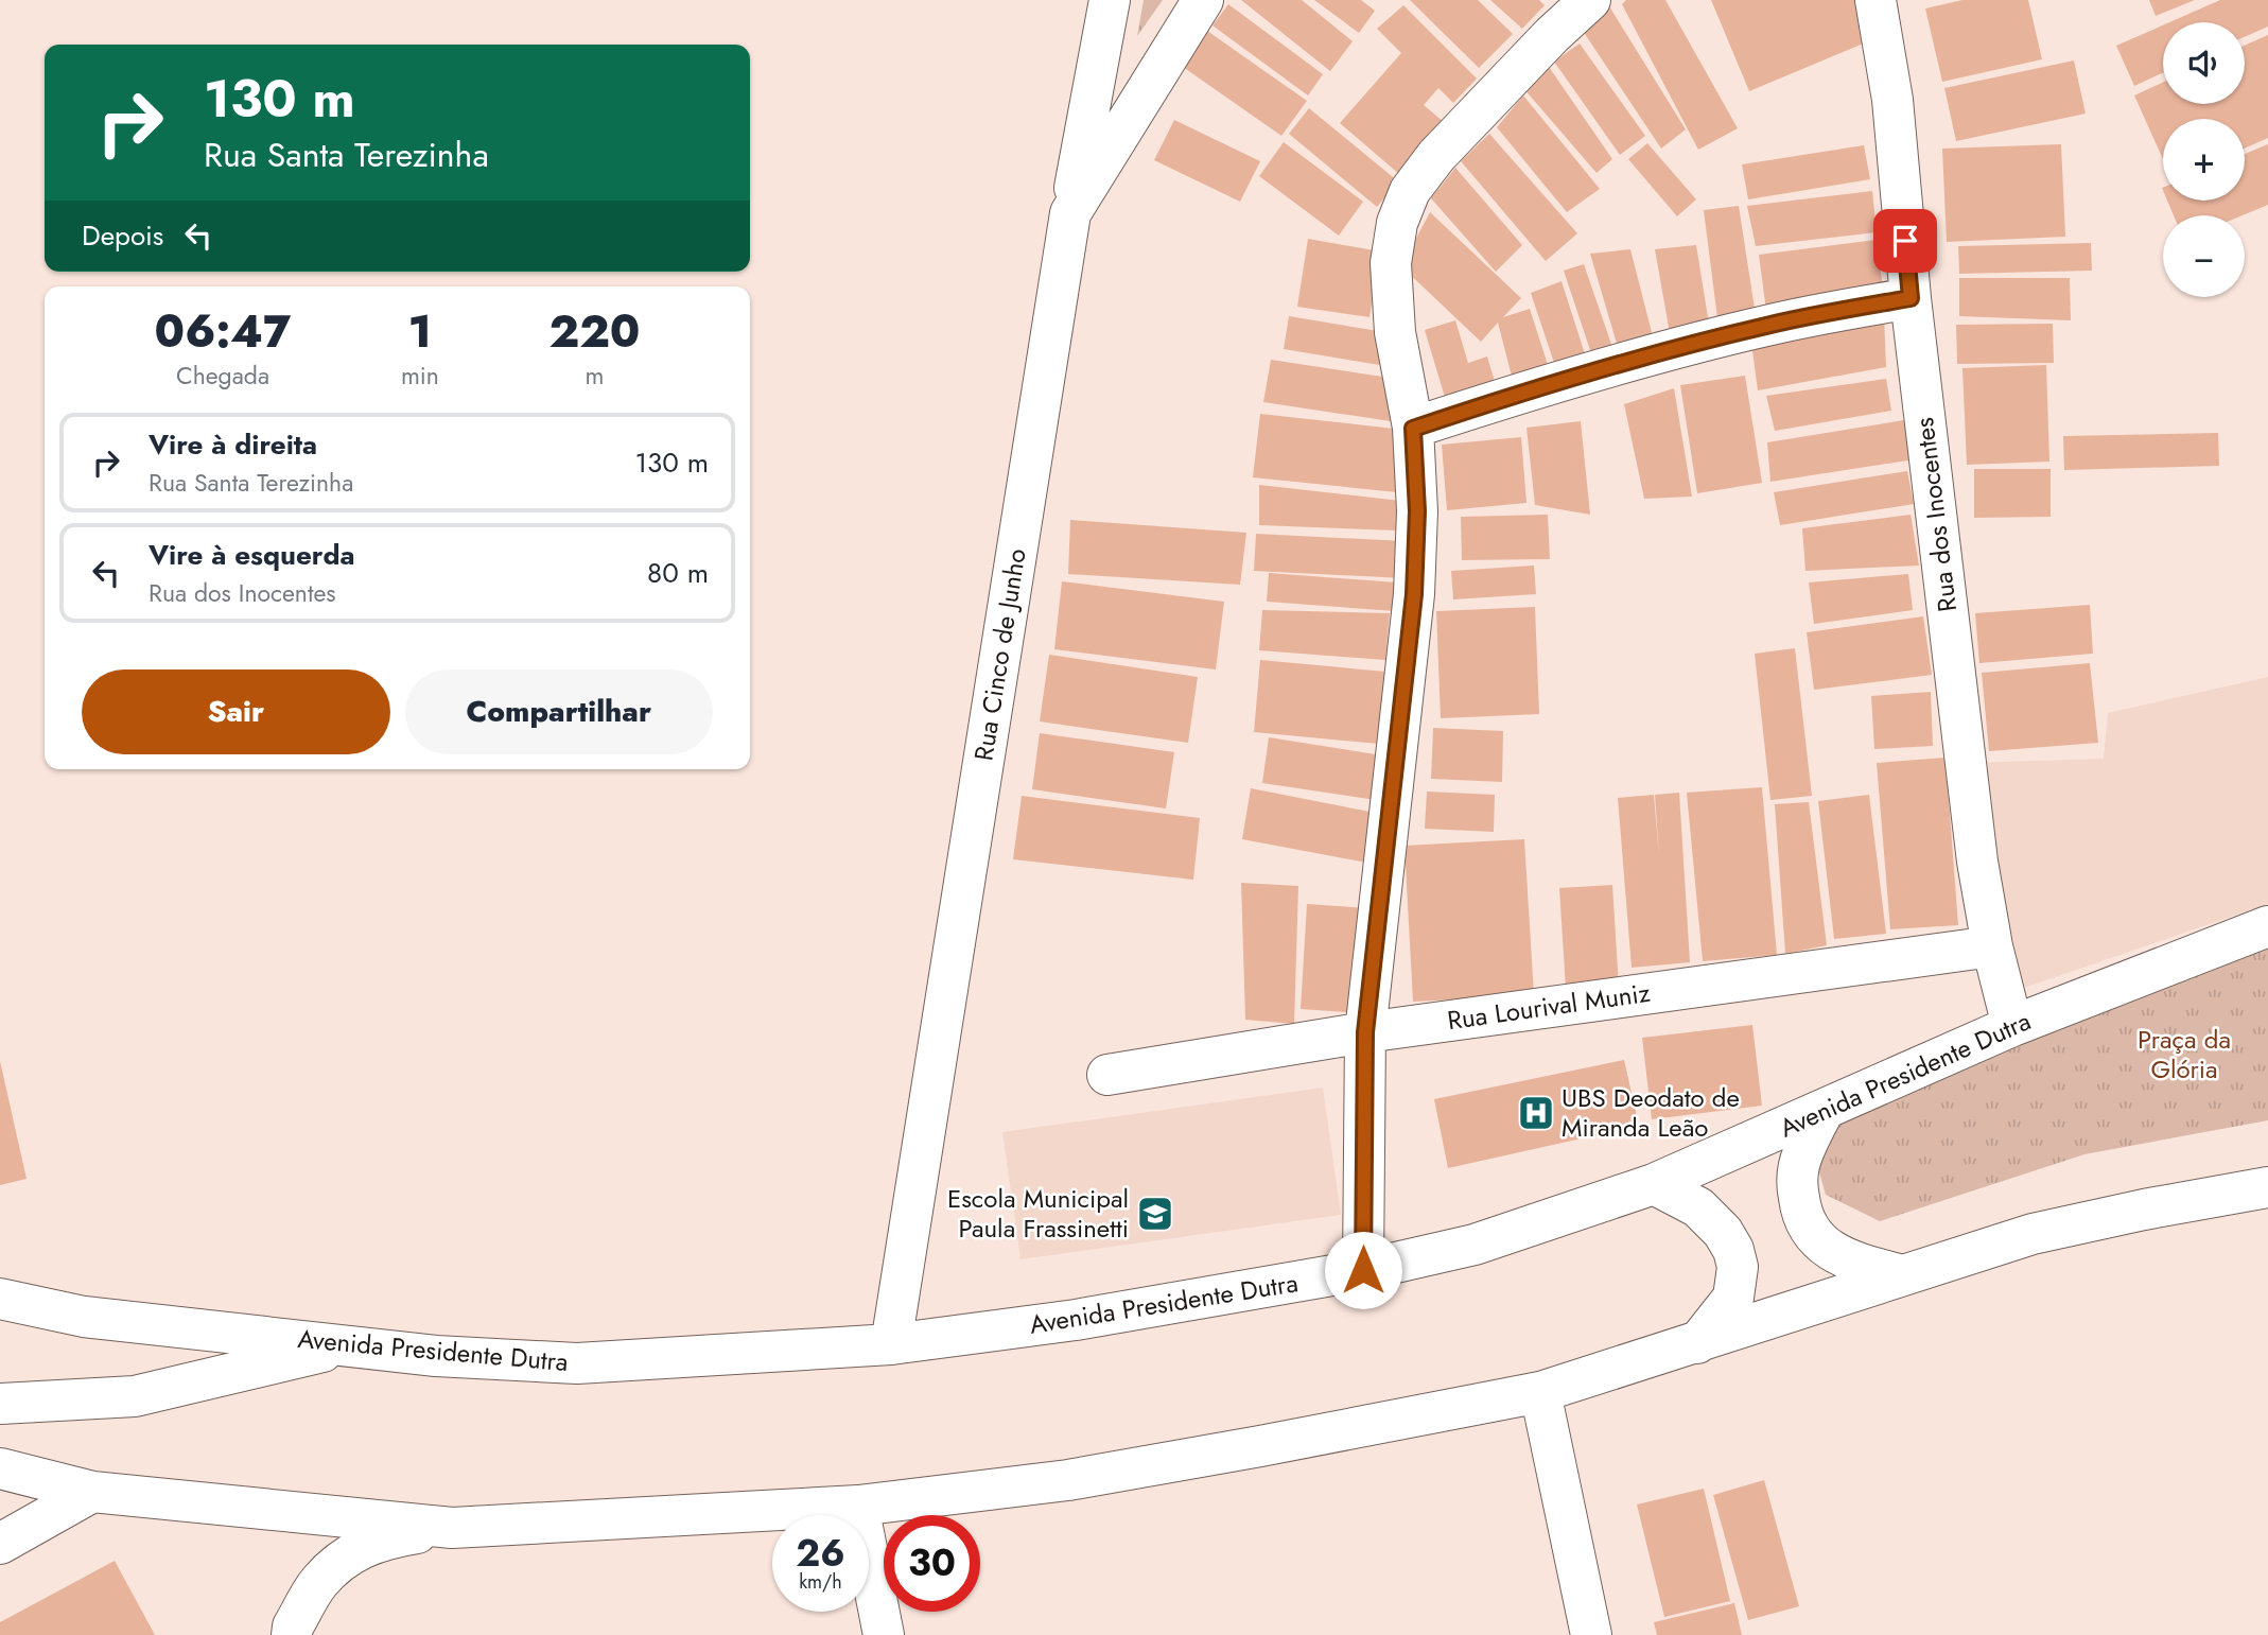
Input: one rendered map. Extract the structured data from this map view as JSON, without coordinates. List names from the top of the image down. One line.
{"streets":{"street":["Rua dos Inocentes","Rua Cinco de Junho","Rua Lourival Muniz","Avenida Presidente Dutra"]},"crossings":[["Rua dos Inocentes","Rua Lourival Muniz"],["Rua dos Inocentes","Avenida Presidente Dutra"],["Rua Cinco de Junho","Avenida Presidente Dutra"]],"parks":["Praça da Glória"],"places":{"hospital":["UBS Deodato de Miranda Leão"],"school or university":["Escola Municipal Paula Frassinetti"]},"page":{"map_buttons":["+","−"],"turn":["130 m","Rua Santa Terezinha"],"then":"Depois","eta":["06:47","Chegada","1","min","220","m"],"list":[{"name":"Vire à direita","note":"Rua Santa Terezinha","value":"130 m"},{"name":"Vire à esquerda","note":"Rua dos Inocentes","value":"80 m"}],"buttons":["Sair","Compartilhar"],"speed":"26 km/h","limit":"30"}}
